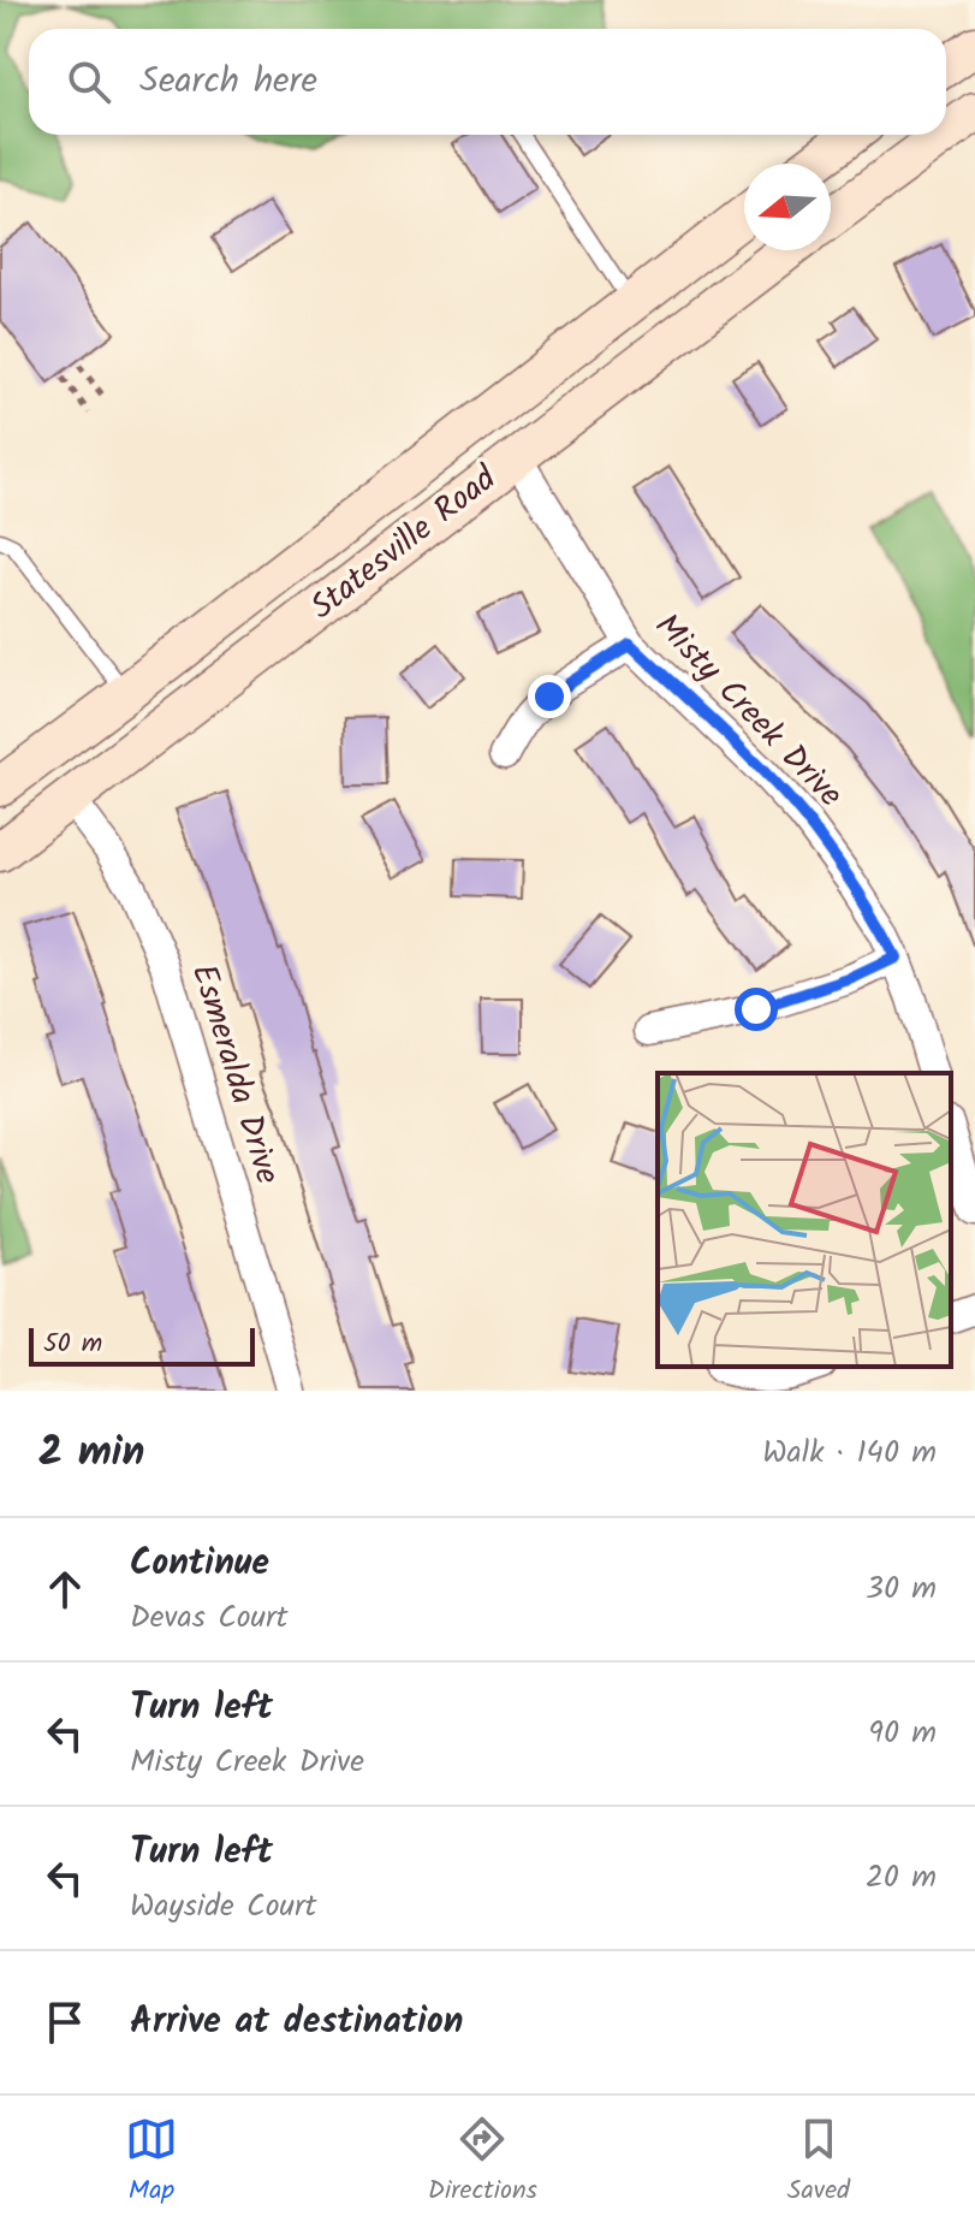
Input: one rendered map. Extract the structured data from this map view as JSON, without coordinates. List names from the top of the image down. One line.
{"streets":{"main road":["Statesville Road"],"street":["Misty Creek Drive","Esmeralda Drive"]},"crossings":[["Statesville Road","Misty Creek Drive"],["Statesville Road","Esmeralda Drive"]],"scale_bar":"50 m","north":"left","page":{"search":"Search here","scale":"50 m","heading":["2 min","Walk · 140 m"],"list":[["Continue","Devas Court","30 m"],["Turn left","Misty Creek Drive","90 m"],["Turn left","Wayside Court","20 m"],"Arrive at destination"],"nav":["Map","Directions","Saved"]}}
